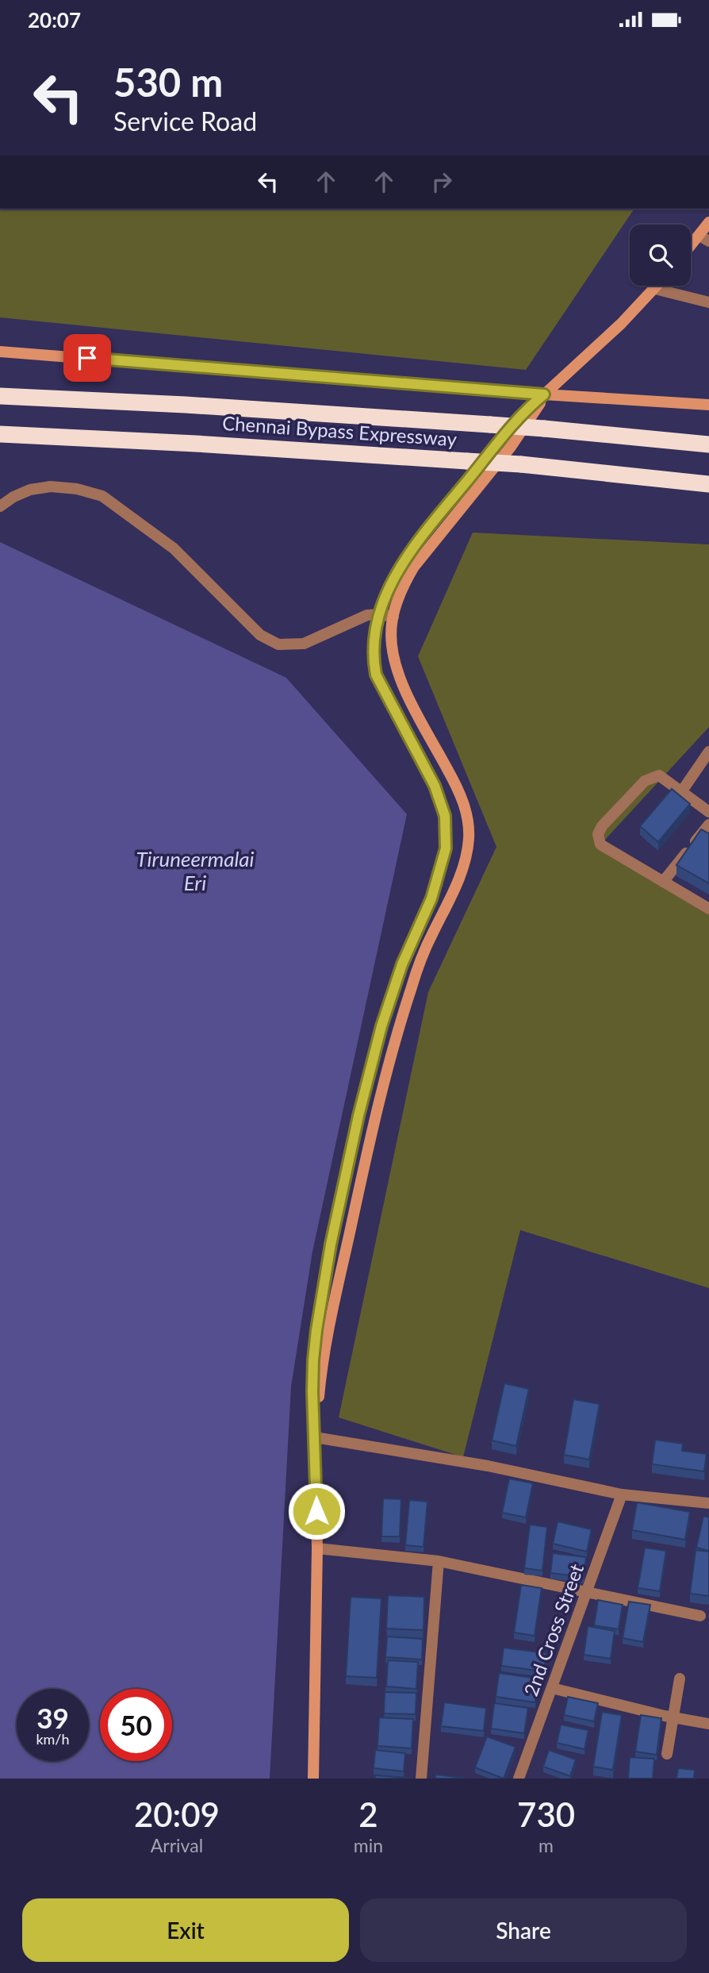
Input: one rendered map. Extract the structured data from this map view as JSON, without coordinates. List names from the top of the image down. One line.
{"streets":{"highway":["Chennai Bypass Expressway"],"street":["2nd Cross Street"]},"water":["Tiruneermalai Eri"],"page":{"status":"20:07","turn":["530 m","Service Road"],"speed":"39 km/h","limit":"50","eta":["20:09","Arrival","2","min","730","m"],"buttons":["Exit","Share"]}}
